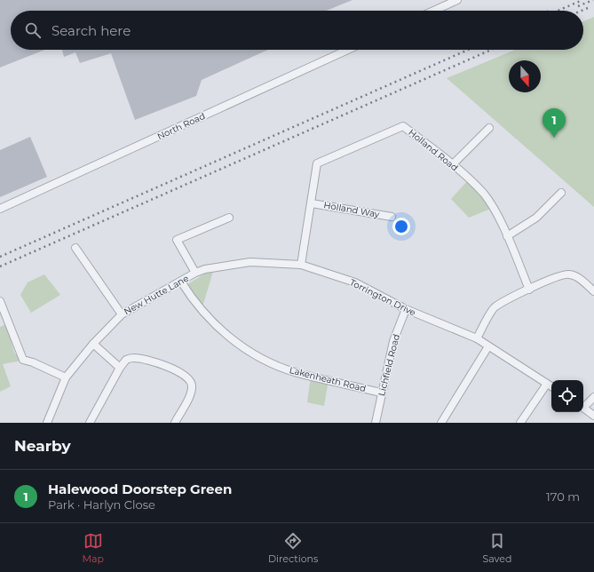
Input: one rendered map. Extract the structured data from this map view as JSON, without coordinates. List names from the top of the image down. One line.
{"streets":{"street":["North Road","Holland Road","Holland Way","New Hutte Lane","Torrington Drive","Lichfield Road","Lakenheath Road"]},"crossings":[["Holland Road","Holland Way"],["Holland Road","Torrington Drive"],["New Hutte Lane","Torrington Drive"],["New Hutte Lane","Lakenheath Road"],["Torrington Drive","Lichfield Road"],["Lichfield Road","Lakenheath Road"]],"north":"bottom","page":{"search":"Search here","pins":"1","heading":"Nearby","list":[{"mark":"1","name":"Halewood Doorstep Green","note":"Park · Harlyn Close","value":"170 m"}],"nav":["Map","Directions","Saved"]}}
